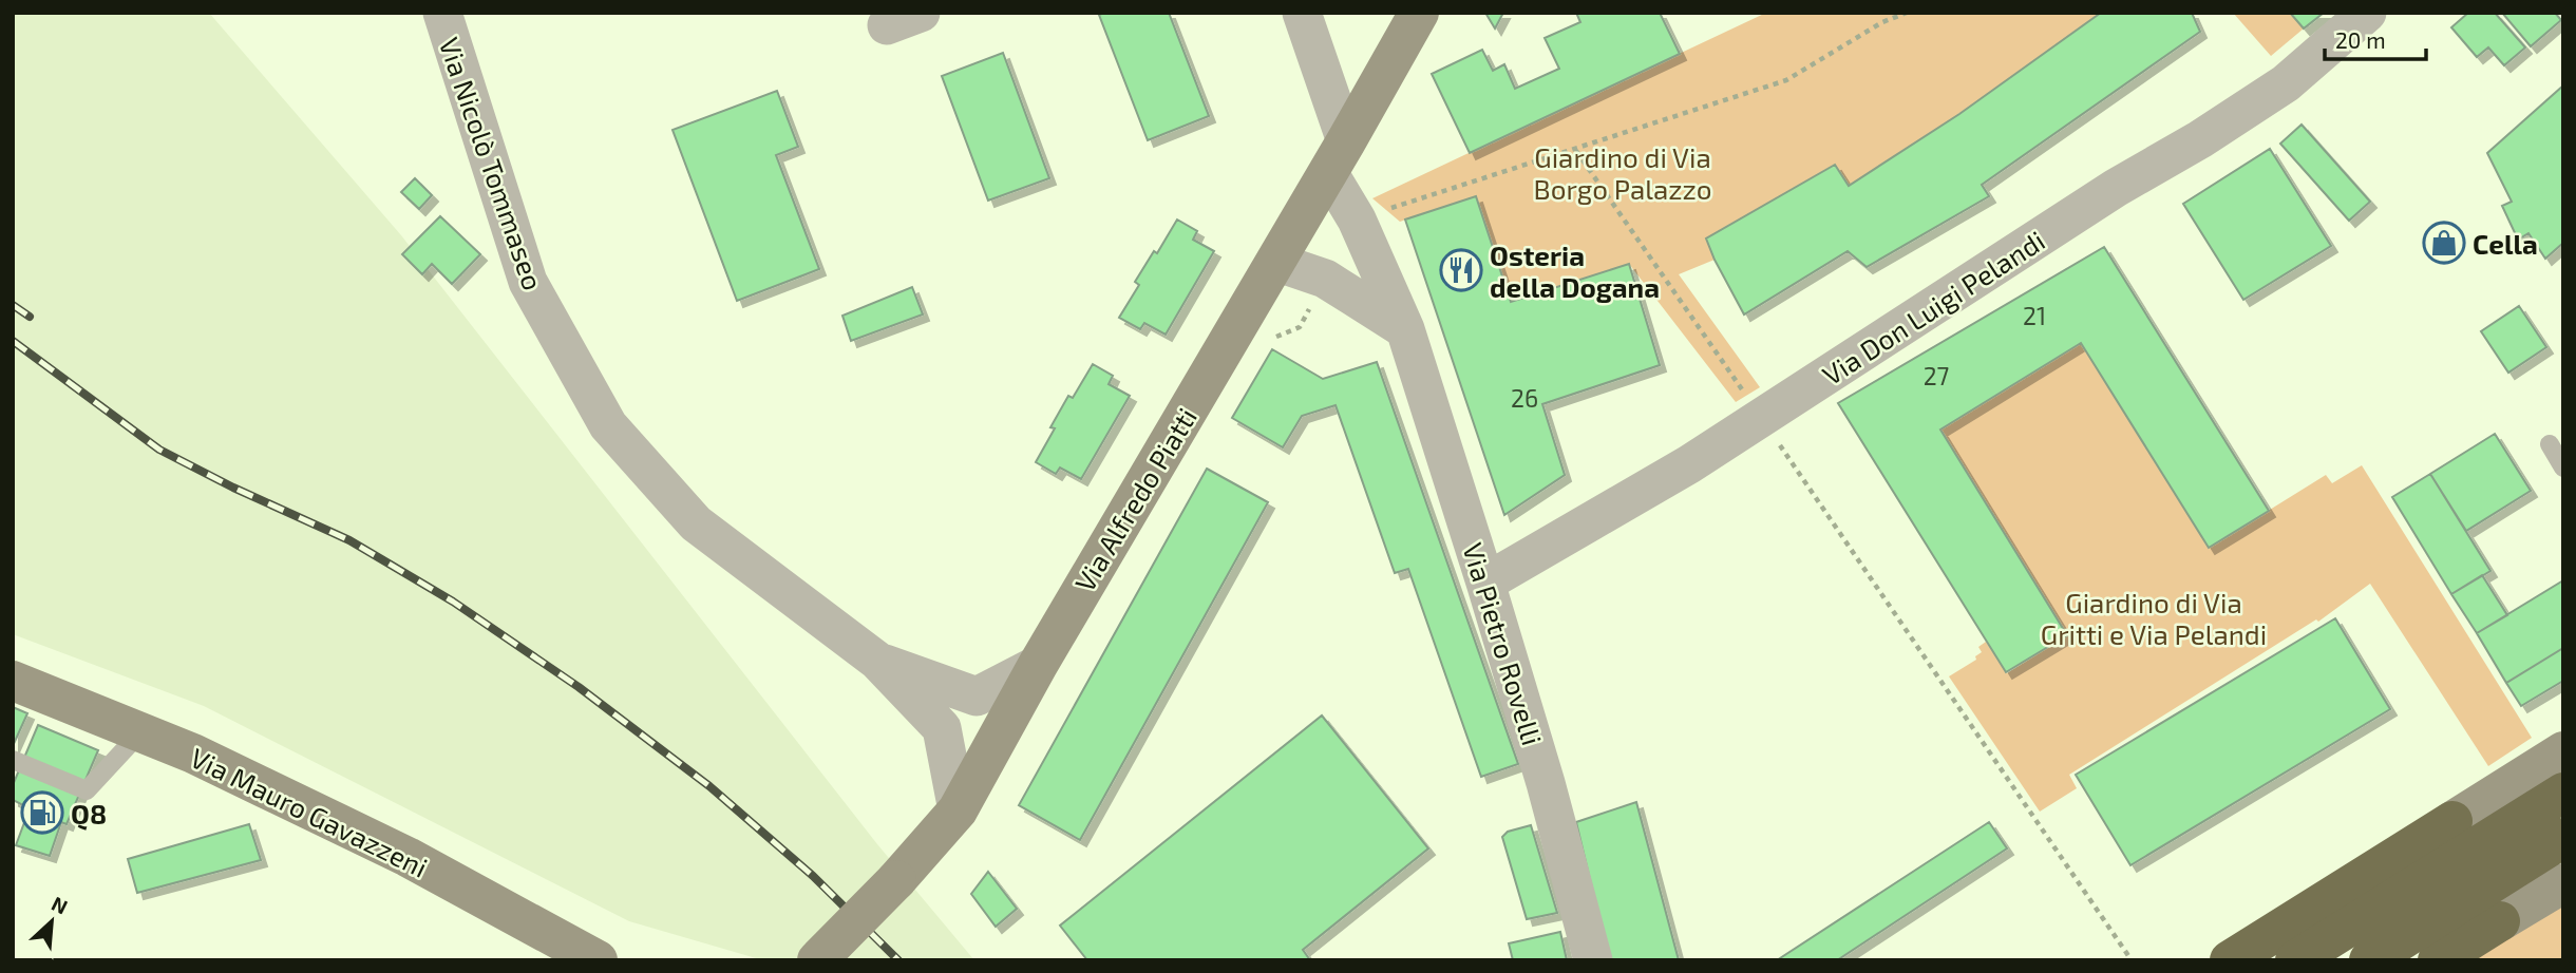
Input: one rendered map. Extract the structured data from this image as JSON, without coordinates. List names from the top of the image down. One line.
{"streets":{"street":["Via Nicolò Tommaseo","Via Don Luigi Pelandi","Via Alfredo Piatti","Via Pietro Rovelli","Via Mauro Gavazzeni"]},"crossings":[["Via Nicolò Tommaseo","Via Alfredo Piatti"],["Via Don Luigi Pelandi","Via Pietro Rovelli"],["Via Alfredo Piatti","Via Pietro Rovelli"]],"parks":["Giardino di Via Borgo Palazzo","Giardino di Via Gritti e Via Pelandi"],"places":{"shop":["Cella"],"restaurant":["Osteria della Dogana"],"fuel station":["Q8"]},"house_numbers":["21","27","26"],"scale_bar":"20 m","north":"top right"}
